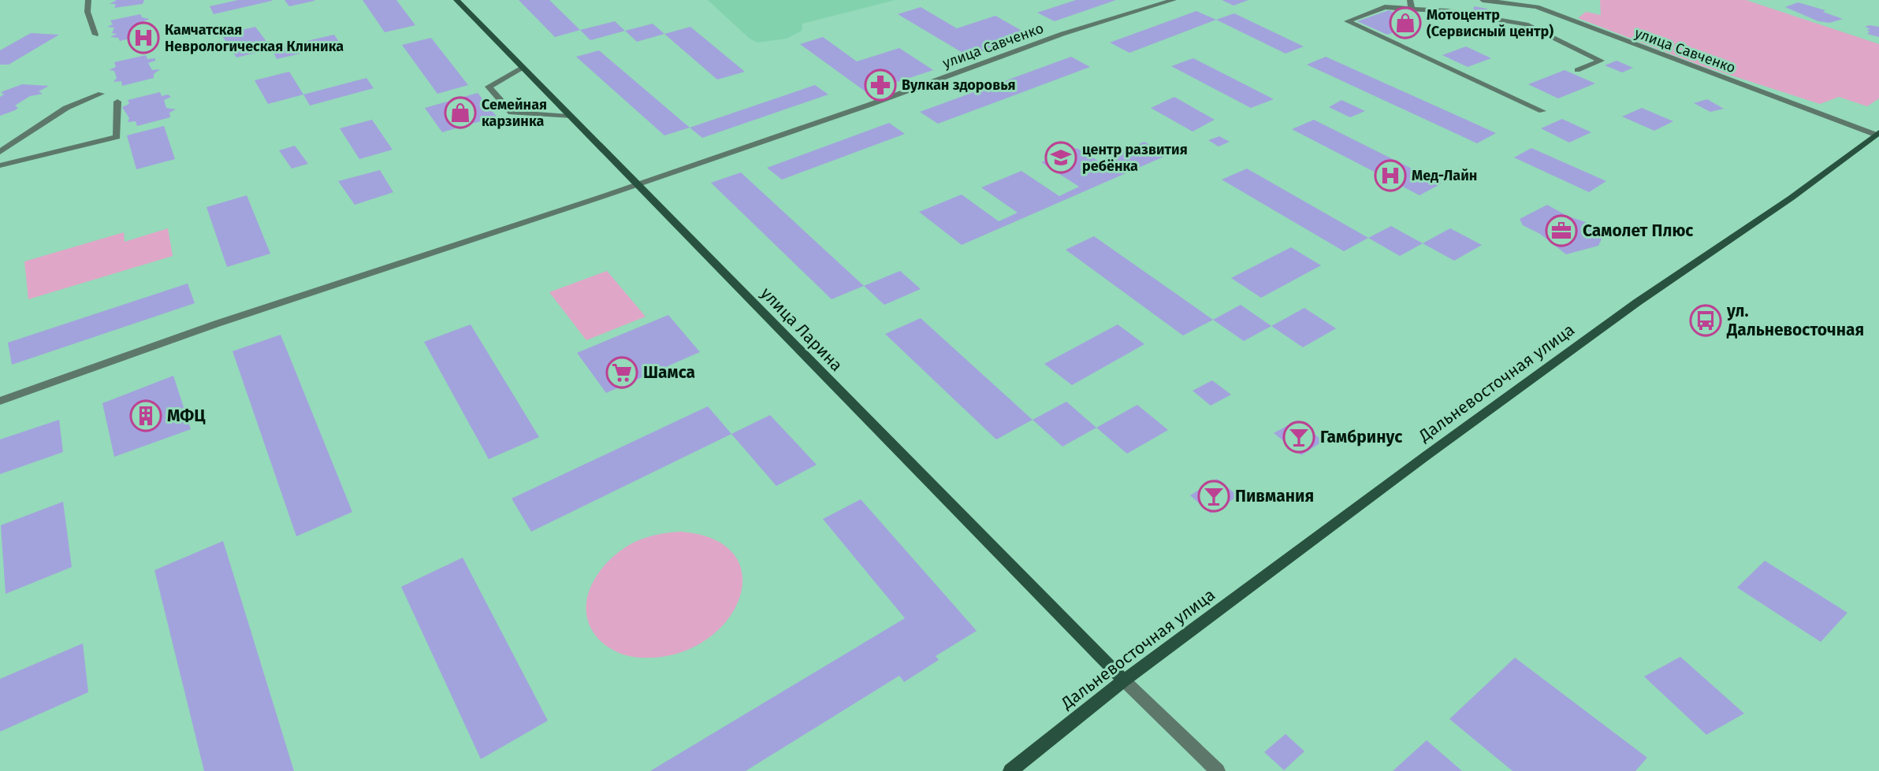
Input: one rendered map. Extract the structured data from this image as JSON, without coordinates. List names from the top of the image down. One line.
{"streets":{"main road":["улица Ларина","Дальневосточная улица"],"street":["улица Савченко"]},"crossings":[["улица Савченко","улица Ларина"],["улица Савченко","Дальневосточная улица"],["улица Ларина","Дальневосточная улица"]],"places":{"shop":["Мотоцентр (Сервисный центр)","Семейная карзинка"],"hospital":["Камчатская Неврологическая Клиника","Мед-Лайн"],"pharmacy":["Вулкан здоровья"],"school or university":["центр развития ребёнка"],"office":["Самолет Плюс"],"bus stop":["ул. Дальневосточная"],"supermarket":["Шамса"],"building":["МФЦ"],"bar":["Гамбринус","Пивмания"]}}
